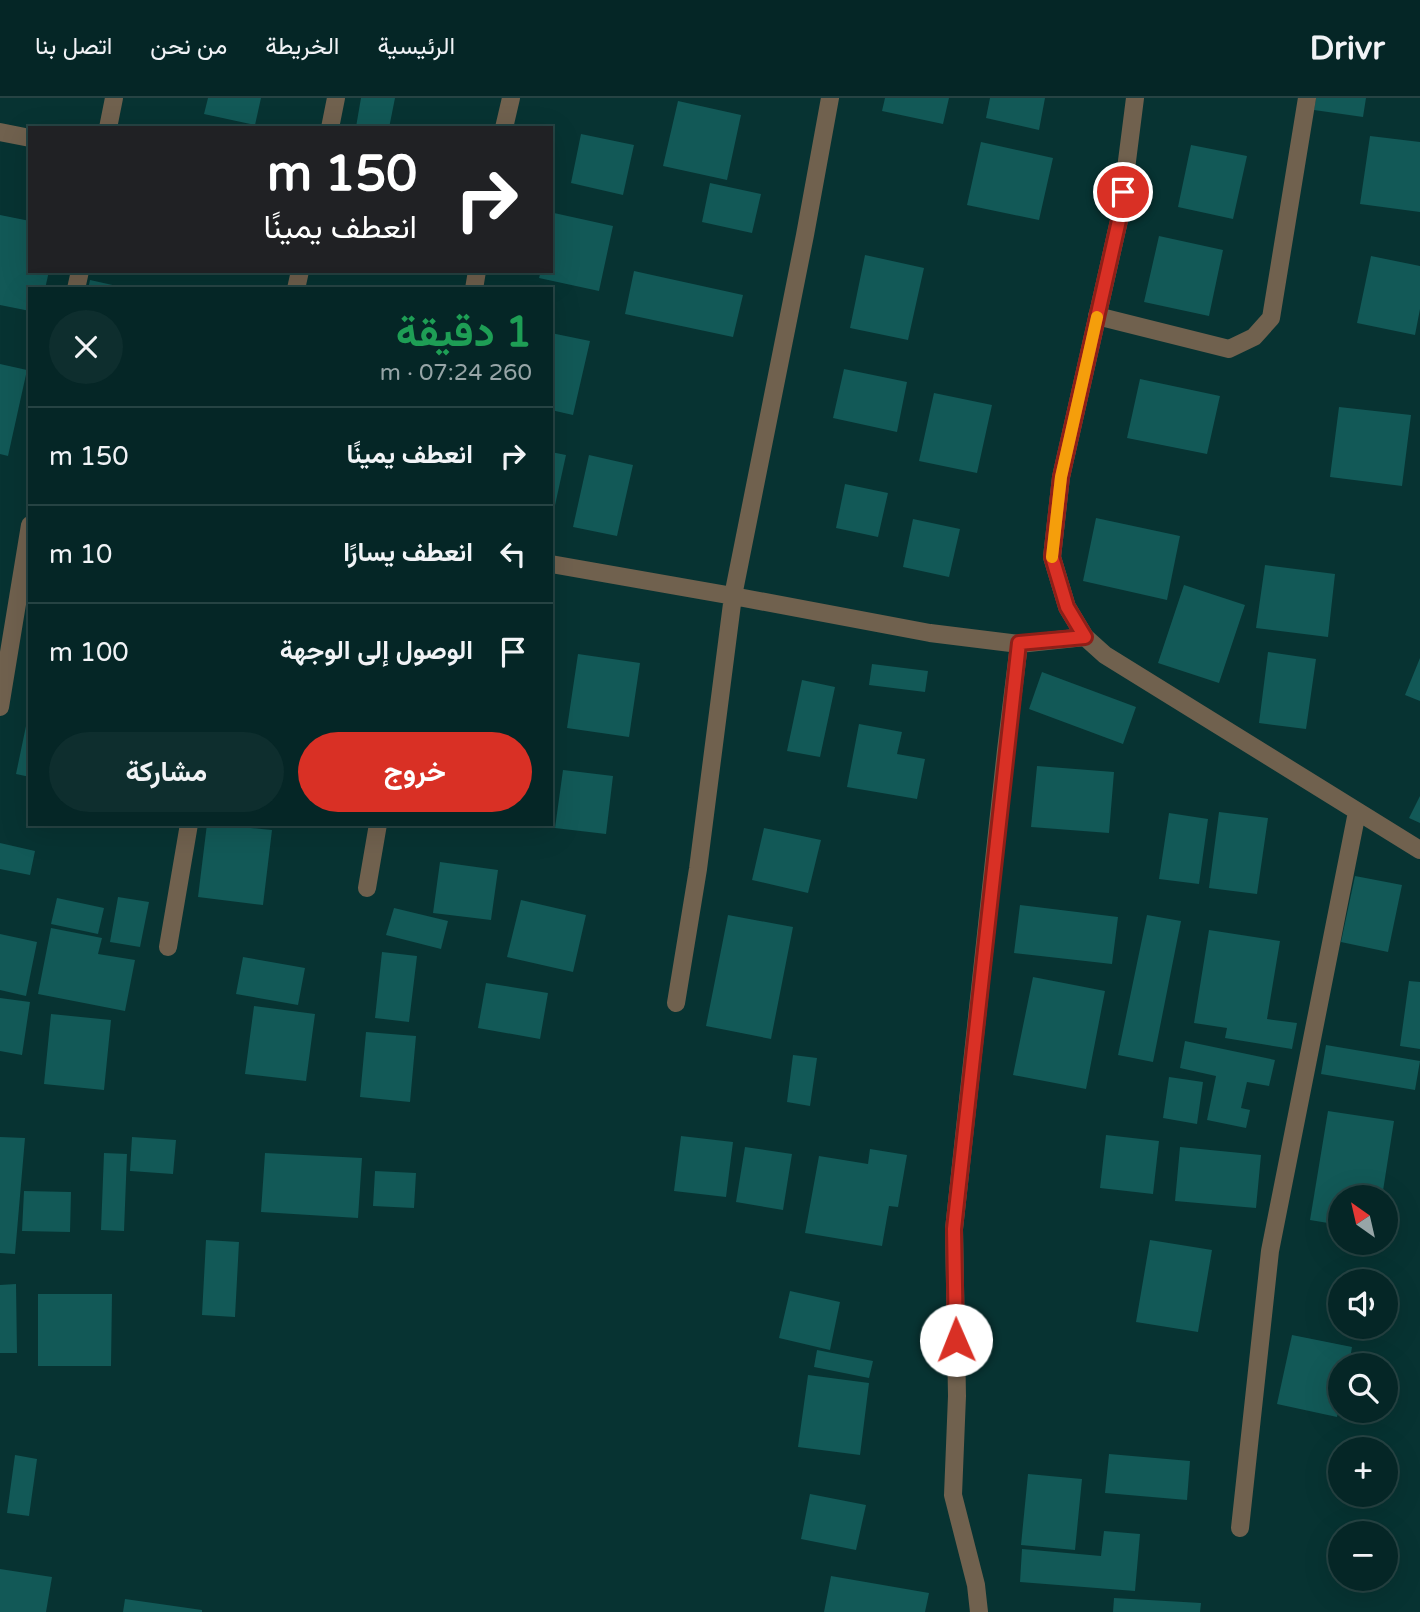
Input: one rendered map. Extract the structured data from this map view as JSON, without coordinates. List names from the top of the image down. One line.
{"north":"top left","page":{"header":"Drivr","nav":["الرئيسية","الخريطة","من نحن","اتصل بنا"],"turn":["150 m","انعطف يمينًا"],"heading":["1 دقيقة","260 m · 07:24"],"list":[{"name":"انعطف يمينًا","value":"150 m"},{"name":"انعطف يسارًا","value":"10 m"},{"name":"الوصول إلى الوجهة","value":"100 m"}],"buttons":["خروج","مشاركة"],"map_buttons":["+","−"]}}
